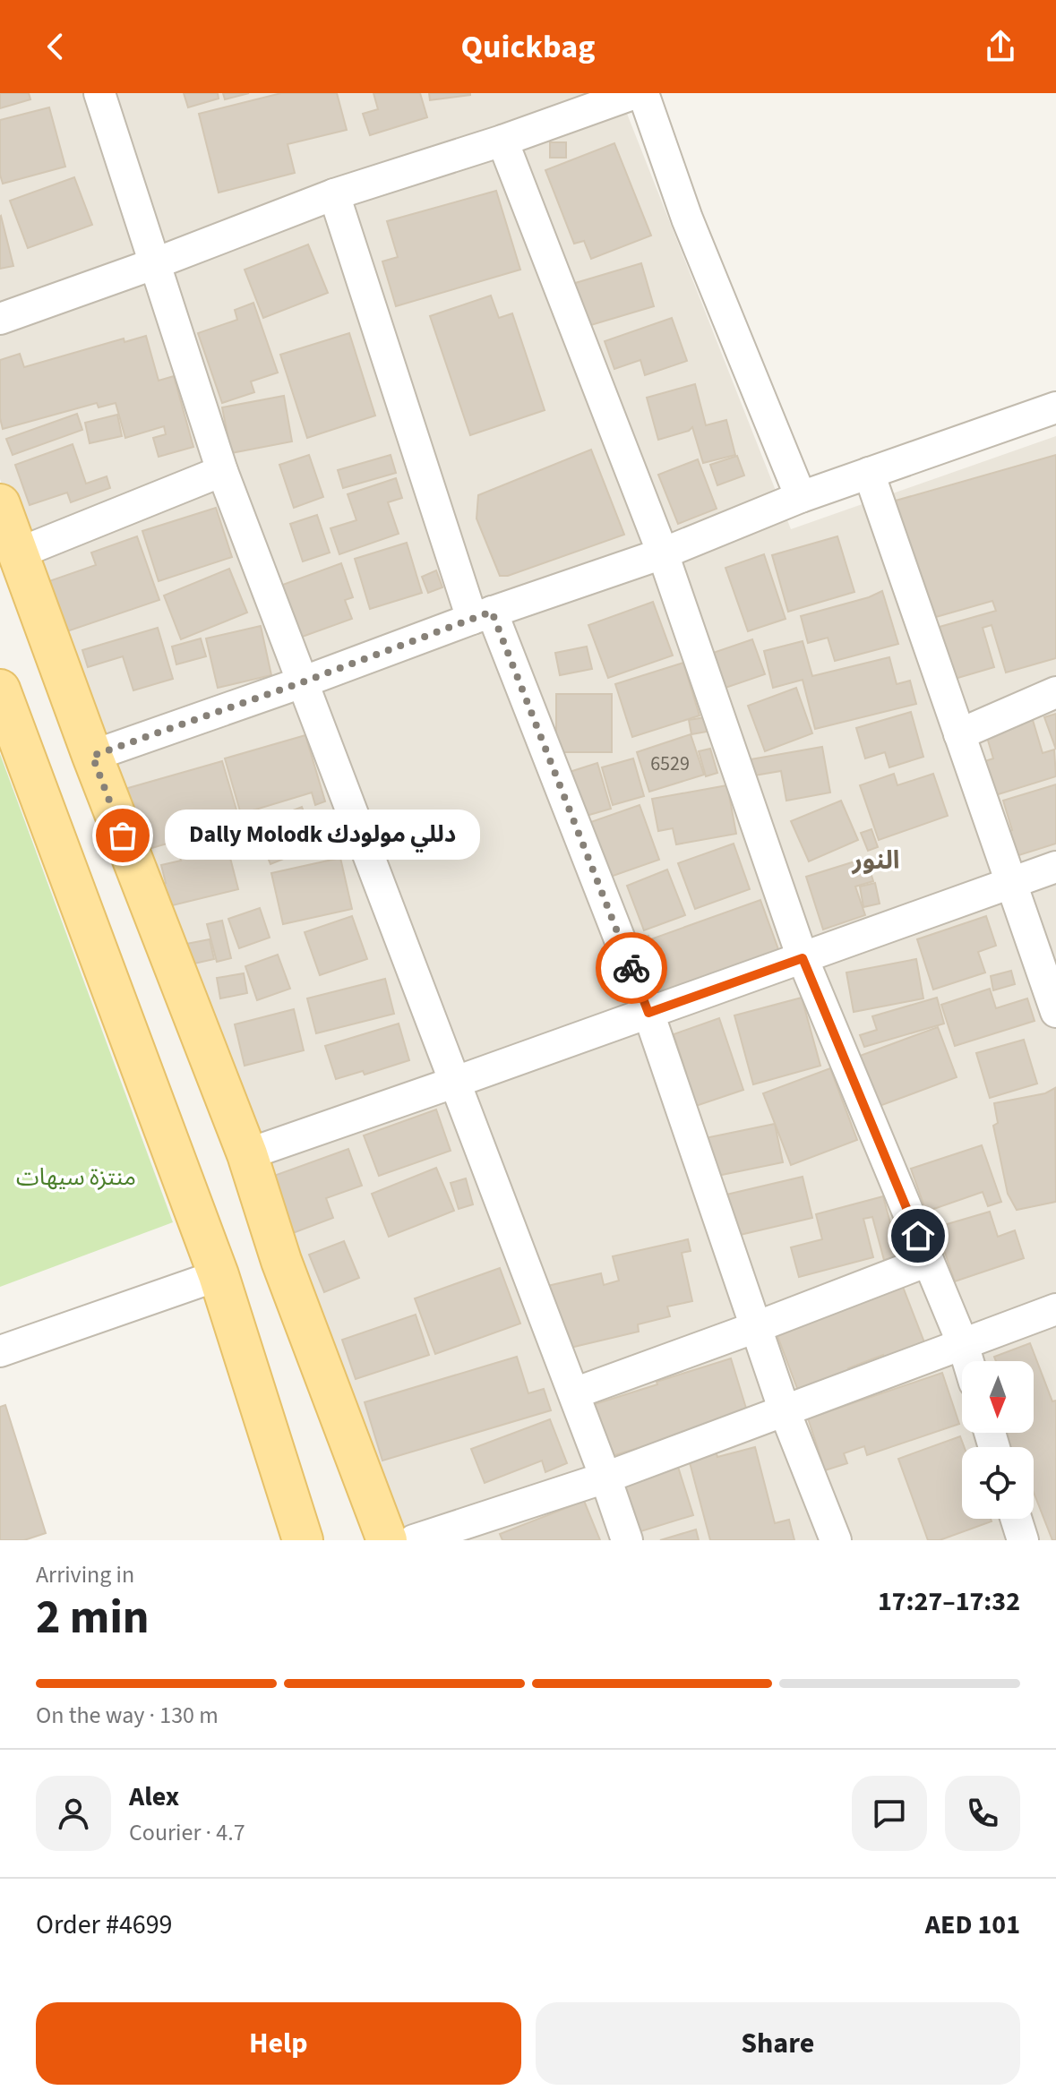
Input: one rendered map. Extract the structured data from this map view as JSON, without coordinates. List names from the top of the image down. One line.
{"districts":["النور"],"parks":["منتزة سيهات"],"places":["Dally Molodk دللي مولودك"],"house_numbers":["6529"],"north":"bottom","page":{"header":"Quickbag","bubble":"Dally Molodk دللي مولودك","heading":["2 min","Arriving in","17:27–17:32"],"panel":["Alex","Courier · 4.7","Order #4699","AED 101"],"bar":"On the way · 130 m","buttons":["Help","Share"]}}
